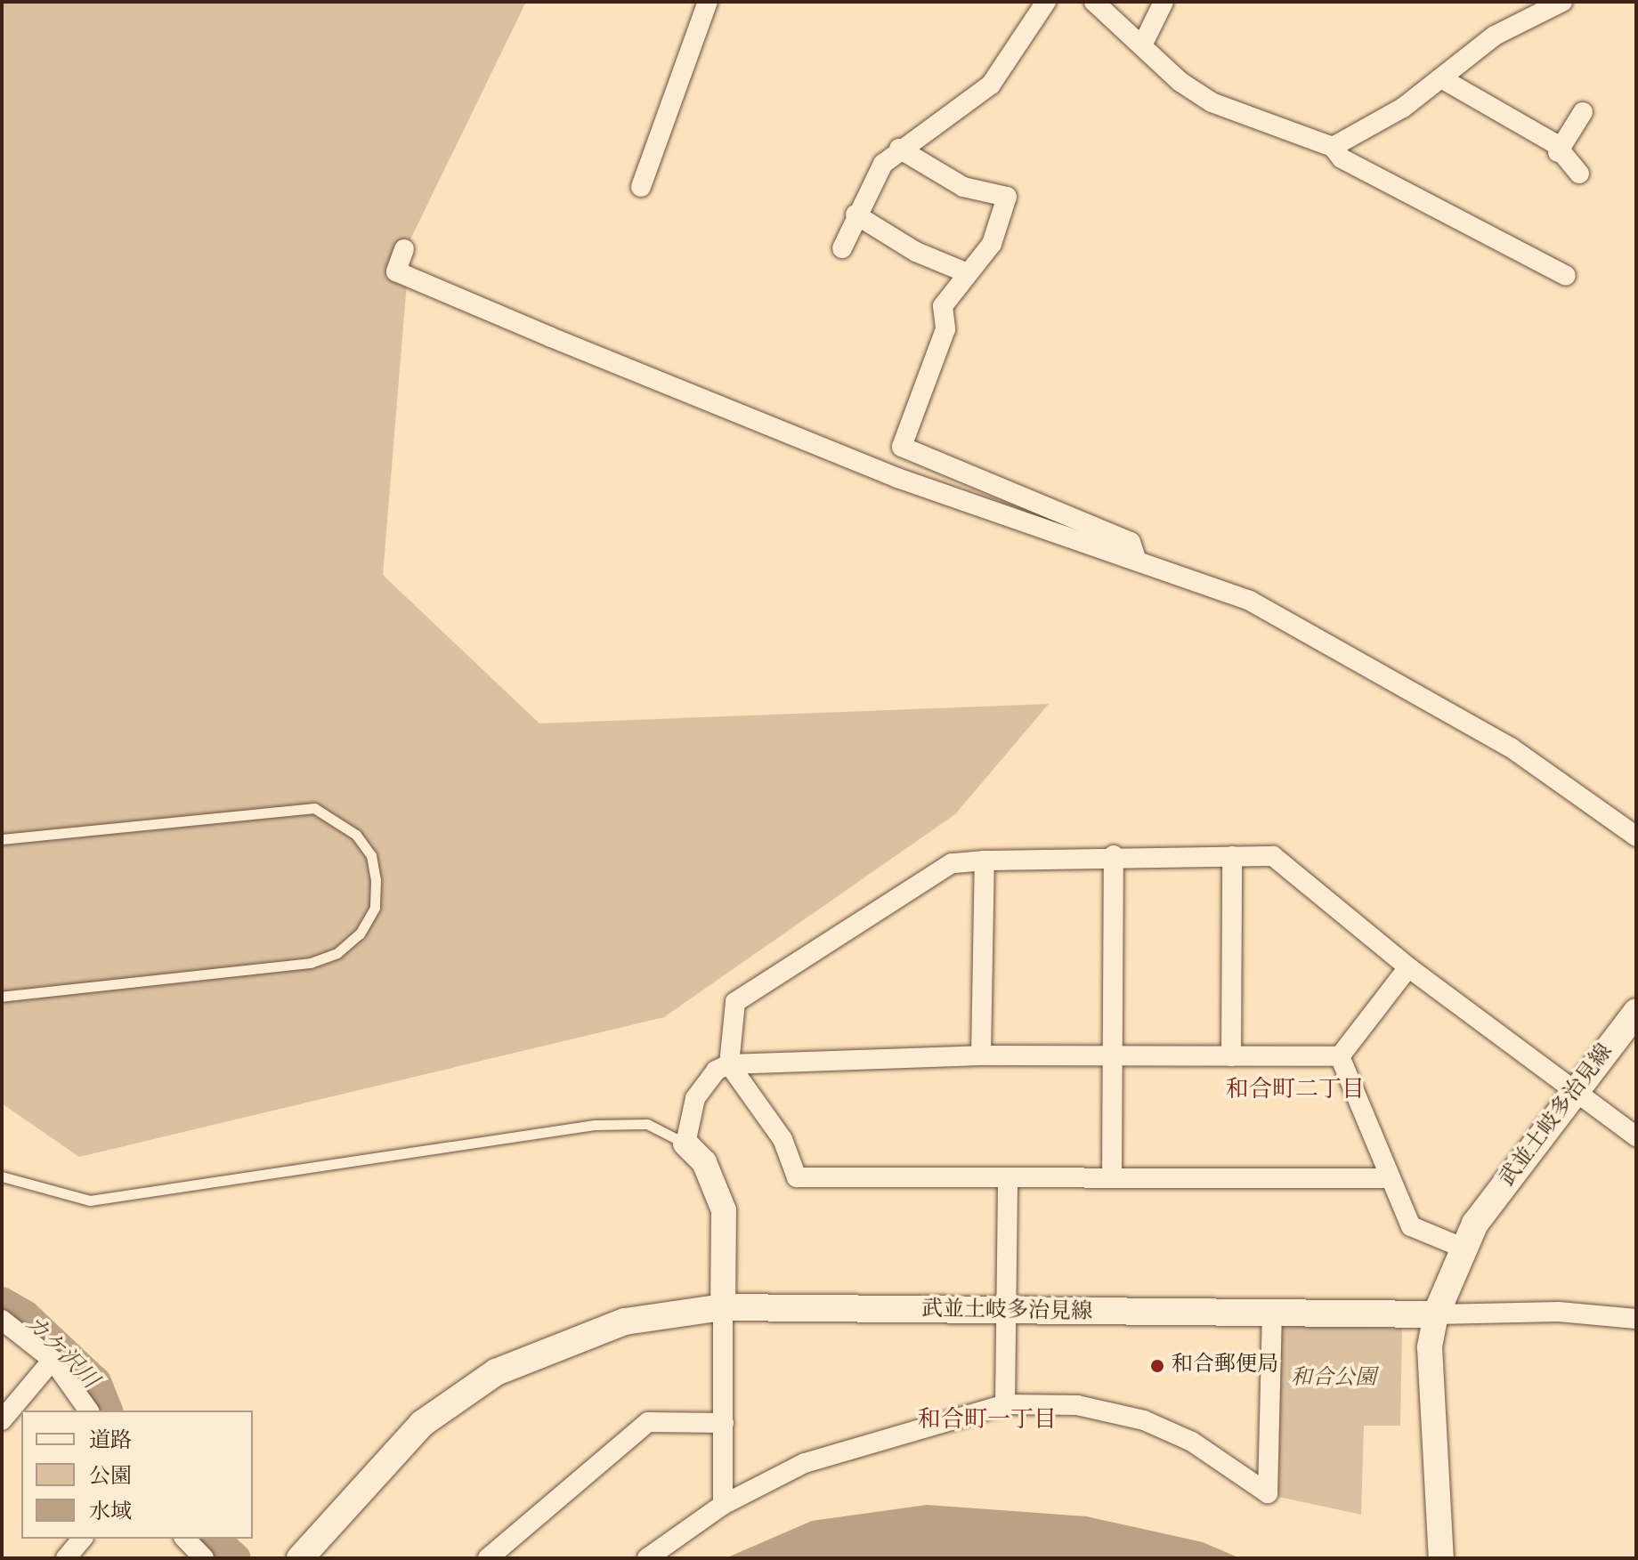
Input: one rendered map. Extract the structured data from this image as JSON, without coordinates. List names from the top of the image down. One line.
{"streets":{"main road":["武並土岐多治見線"]},"districts":["和合町二丁目","和合町一丁目"],"water":["カケ沢川"],"parks":["和合公園"],"places":["和合郵便局"],"legend":["道路","公園","水域"]}
